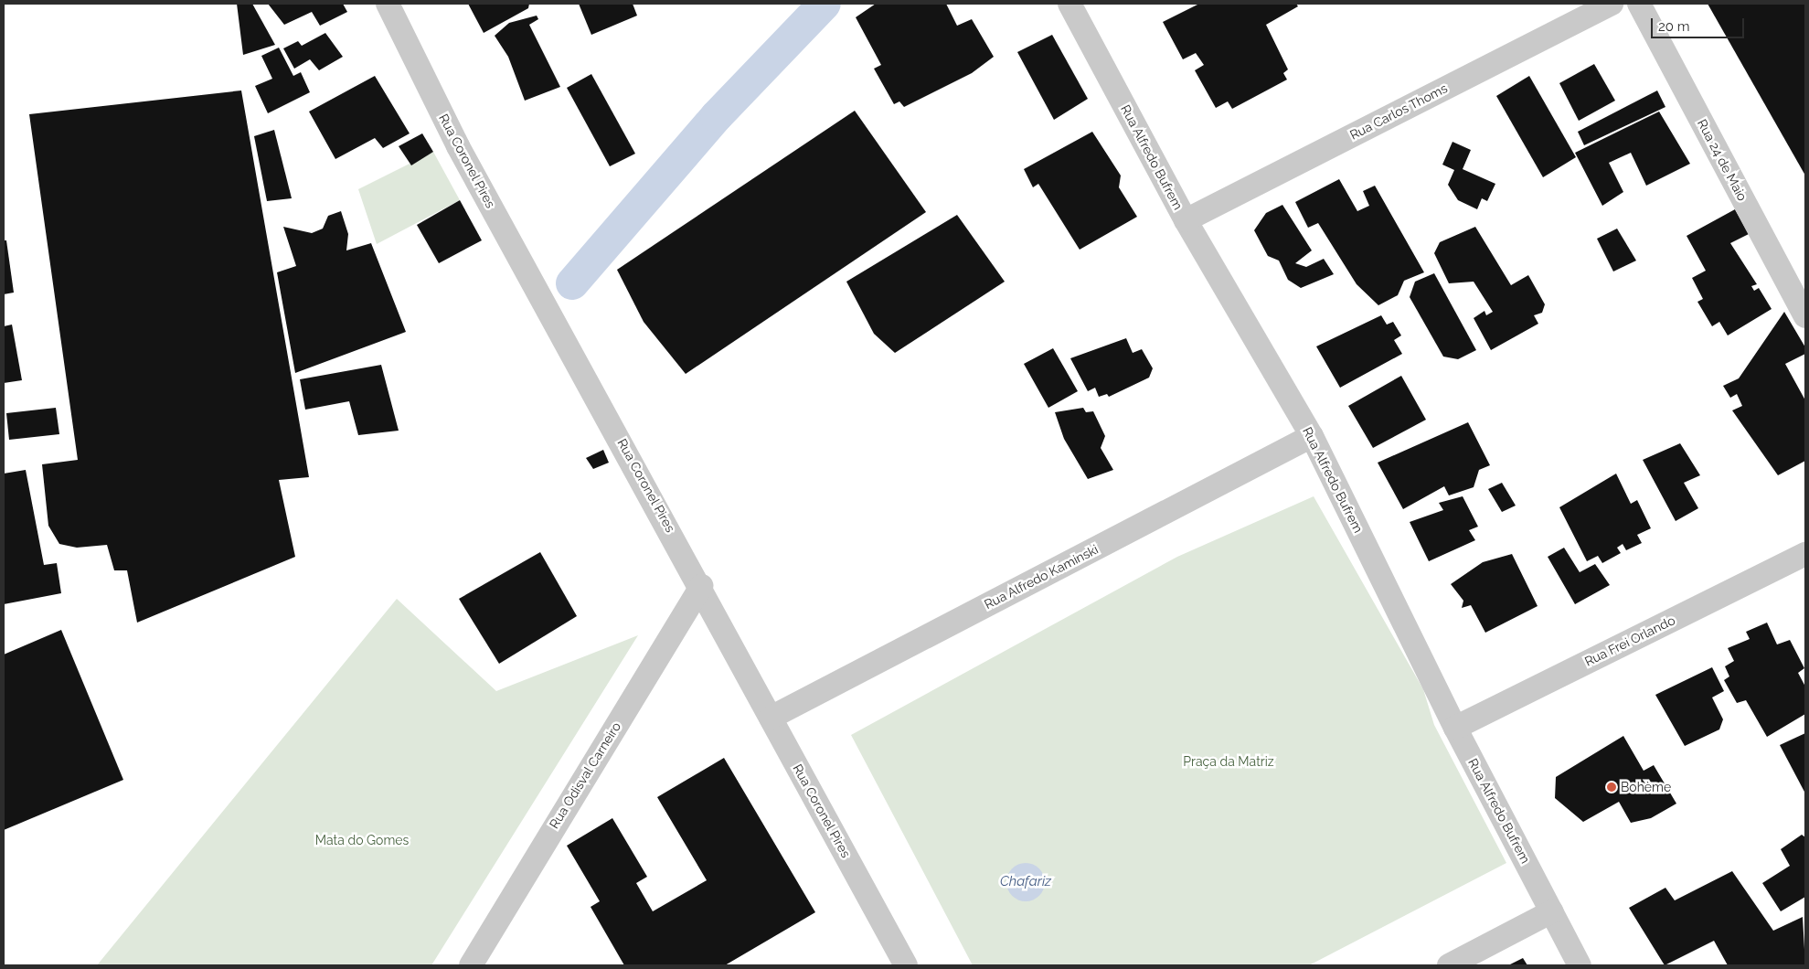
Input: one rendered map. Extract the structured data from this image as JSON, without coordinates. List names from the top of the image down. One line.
{"streets":{"street":["Rua Carlos Thoms","Rua Alfredo Bufrem","Rua 24 de Maio","Rua Coronel Pires","Rua Alfredo Kaminski","Rua Frei Orlando","Rua Odisval Carneiro"]},"crossings":[["Rua Carlos Thoms","Rua Alfredo Bufrem"],["Rua Alfredo Bufrem","Rua Alfredo Kaminski"],["Rua Alfredo Bufrem","Rua Frei Orlando"],["Rua Coronel Pires","Rua Alfredo Kaminski"],["Rua Coronel Pires","Rua Odisval Carneiro"]],"water":["Chafariz"],"parks":["Praça da Matriz","Mata do Gomes"],"places":["Bohème"],"scale_bar":"20 m"}
